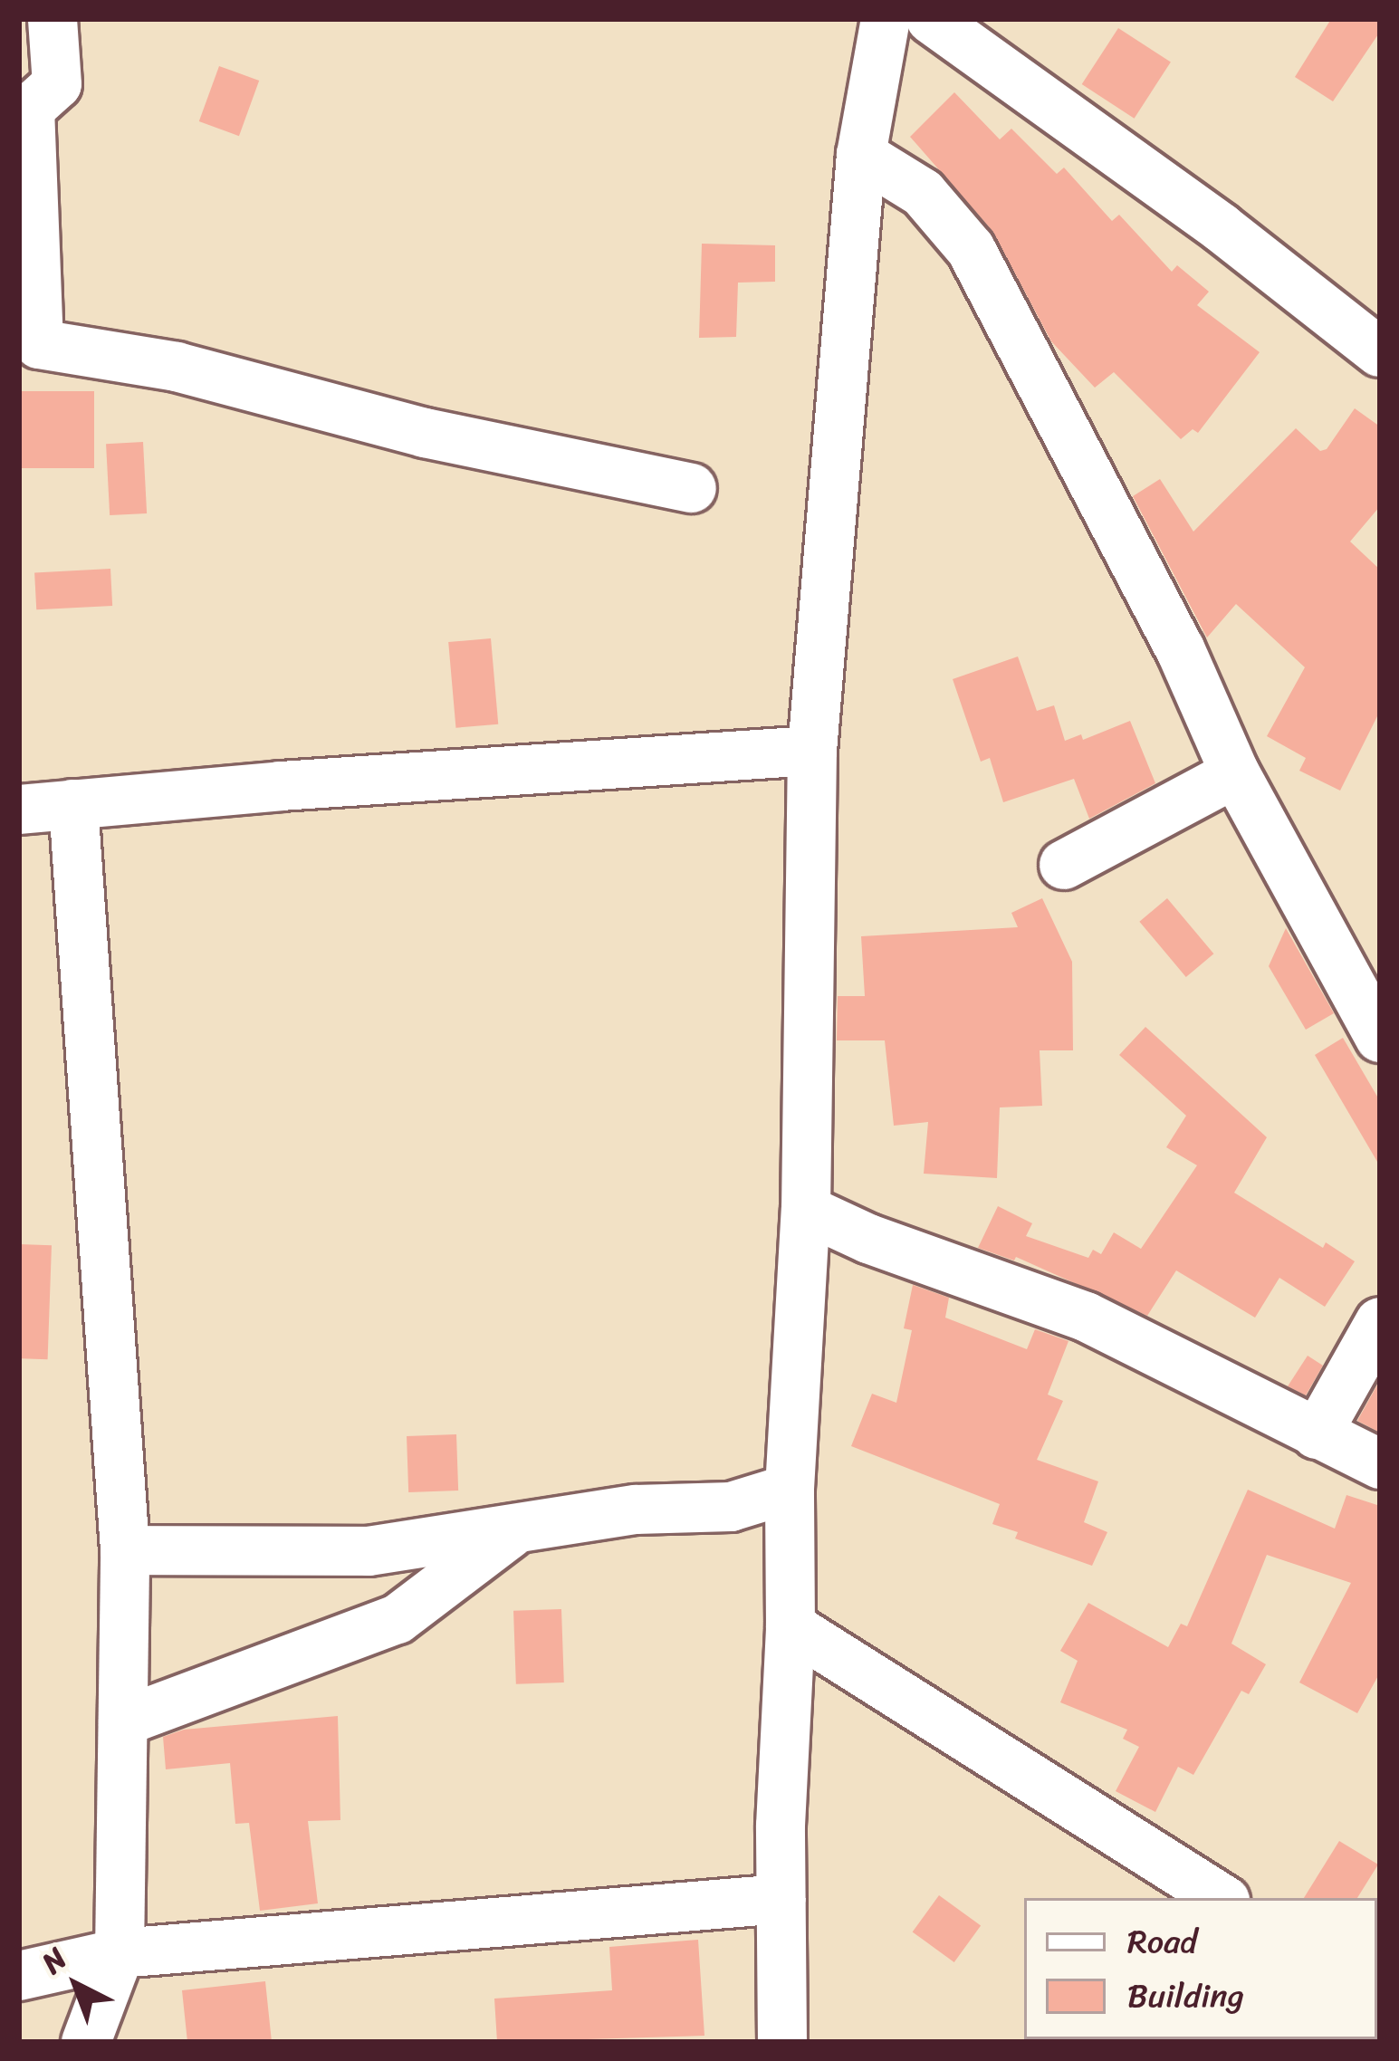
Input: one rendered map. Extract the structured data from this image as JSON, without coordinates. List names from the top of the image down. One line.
{"legend":["Road","Building"],"north":"top left"}
